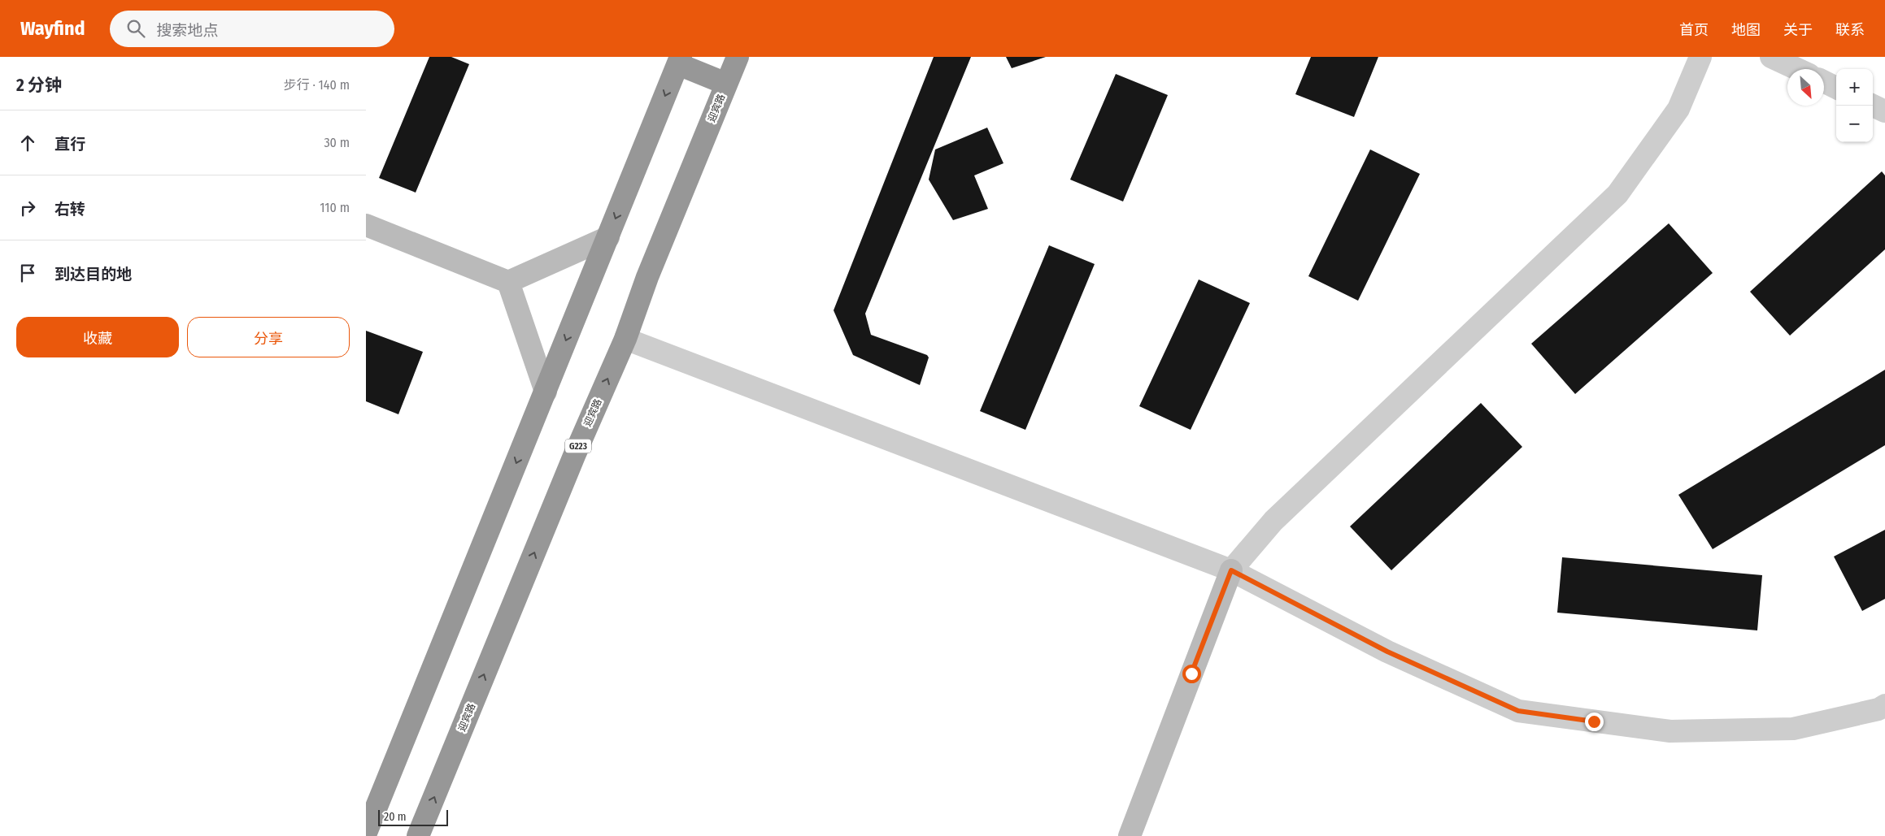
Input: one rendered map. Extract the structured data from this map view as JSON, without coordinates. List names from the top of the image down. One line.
{"streets":{"highway":["迎宾路","G223"]},"scale_bar":"20 m","north":"bottom right","page":{"header":"Wayfind","search":"搜索地点","nav":["首页","地图","关于","联系"],"heading":["2 分钟","步行 · 140 m"],"map_buttons":["+","−"],"list":[["直行","30 m"],["右转","110 m"],"到达目的地"],"buttons":["收藏","分享"],"scale":"20 m"}}
